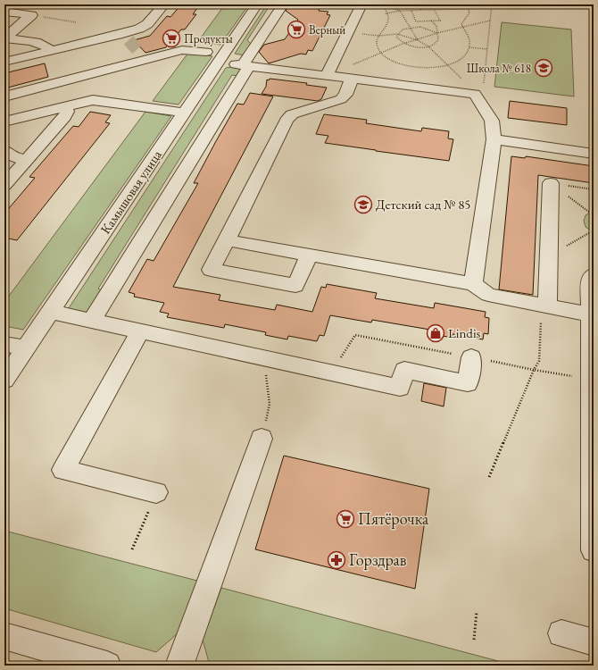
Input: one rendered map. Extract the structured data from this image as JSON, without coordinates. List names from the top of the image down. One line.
{"streets":{"street":["Камышовая улица"]},"places":{"supermarket":["Верный","Продукты","Пятёрочка"],"school or university":["Школа № 618","Детский сад № 85"],"shop":["Lindis"],"pharmacy":["Горздрав"]}}
